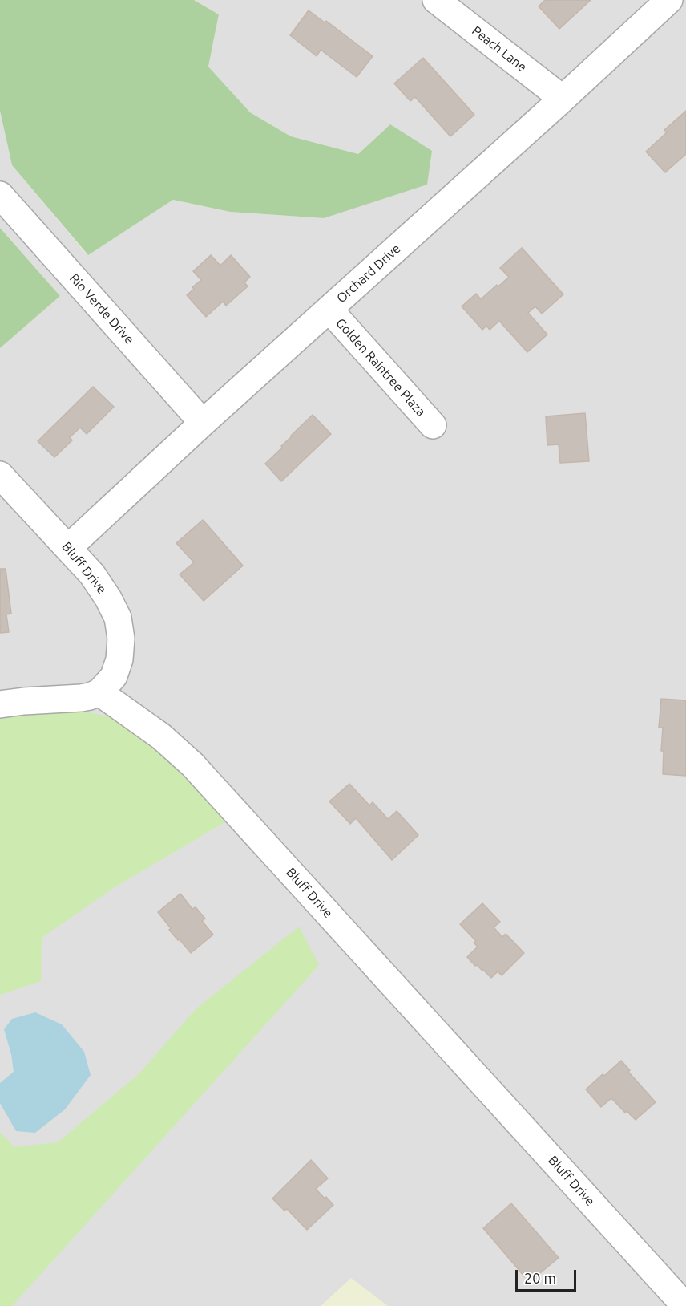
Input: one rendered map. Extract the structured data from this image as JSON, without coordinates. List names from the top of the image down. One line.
{"streets":{"street":["Peach Lane","Orchard Drive","Rio Verde Drive","Golden Raintree Plaza","Bluff Drive"]},"crossings":[["Peach Lane","Orchard Drive"],["Orchard Drive","Rio Verde Drive"],["Orchard Drive","Golden Raintree Plaza"],["Orchard Drive","Bluff Drive"]],"scale_bar":"20 m"}
